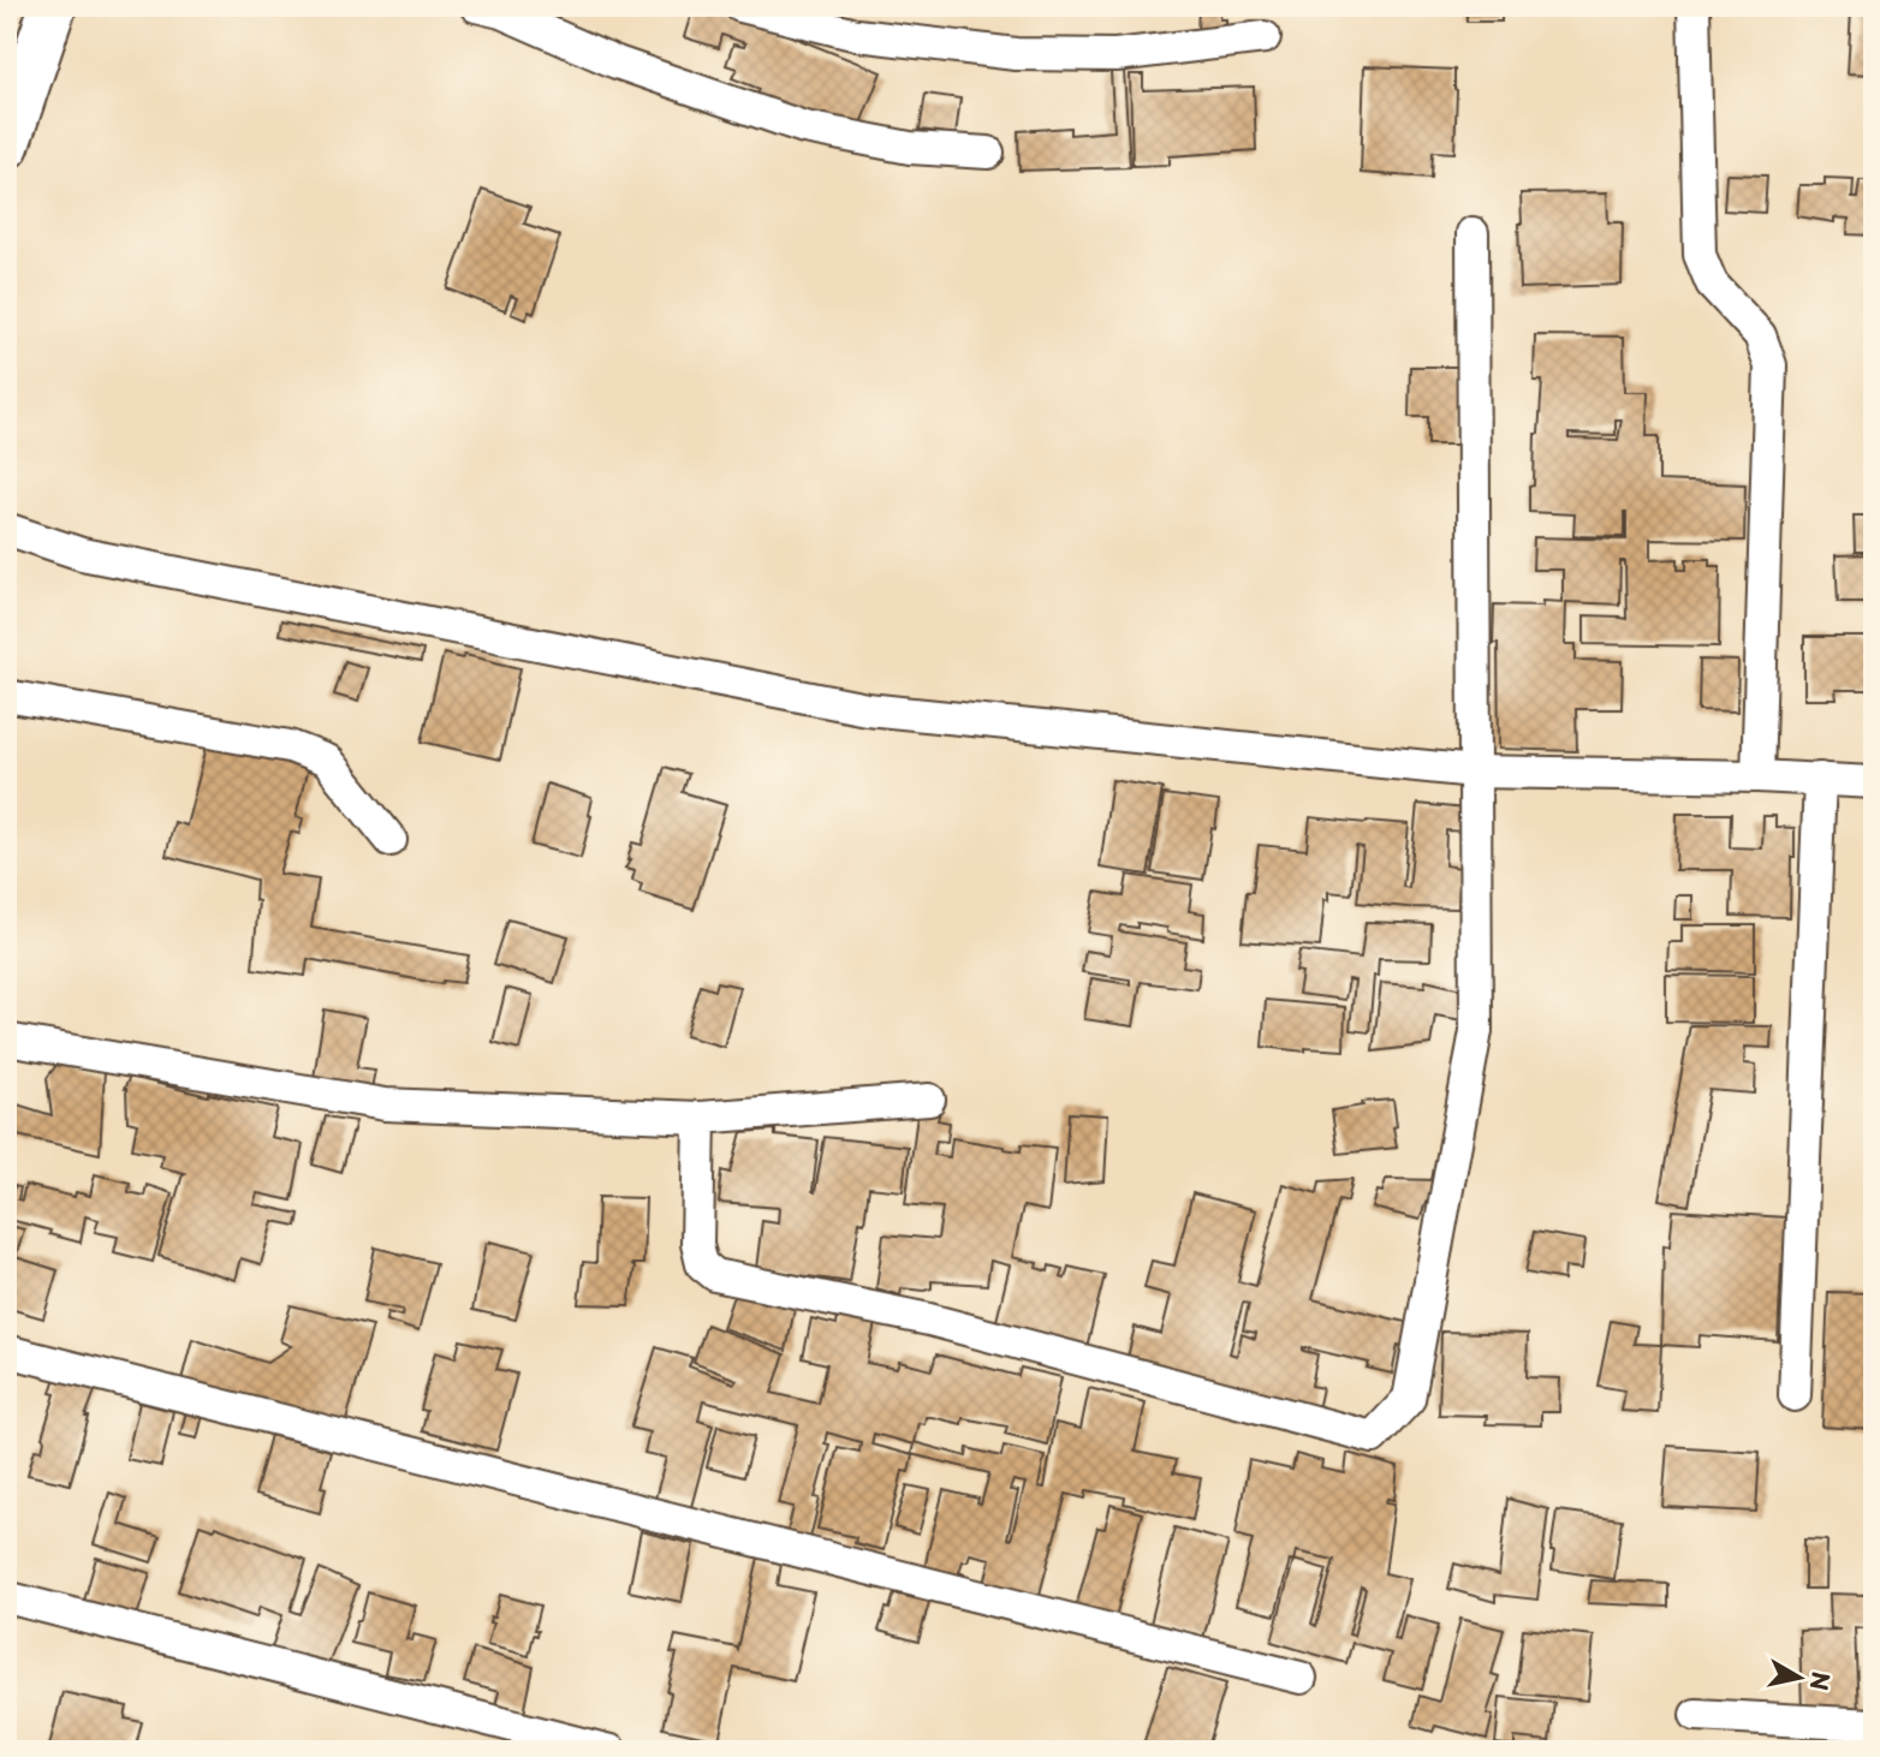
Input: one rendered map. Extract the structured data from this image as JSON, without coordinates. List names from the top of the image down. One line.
{"north":"right"}
